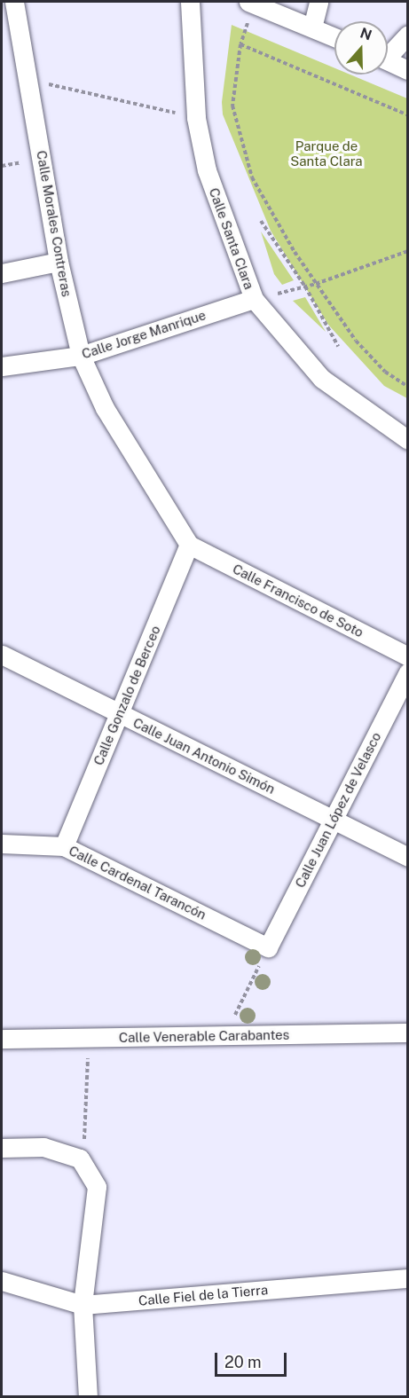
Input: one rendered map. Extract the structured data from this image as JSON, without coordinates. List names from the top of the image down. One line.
{"streets":{"street":["Calle Morales Contreras","Calle Santa Clara","Calle Jorge Manrique","Calle Francisco de Soto","Calle Gonzalo de Berceo","Calle Juan Antonio Simón","Calle Juan López de Velasco","Calle Cardenal Tarancón","Calle Venerable Carabantes","Calle Fiel de la Tierra"]},"crossings":[["Calle Morales Contreras","Calle Jorge Manrique"],["Calle Morales Contreras","Calle Francisco de Soto"],["Calle Morales Contreras","Calle Gonzalo de Berceo"],["Calle Santa Clara","Calle Jorge Manrique"],["Calle Francisco de Soto","Calle Gonzalo de Berceo"],["Calle Gonzalo de Berceo","Calle Juan Antonio Simón"],["Calle Gonzalo de Berceo","Calle Cardenal Tarancón"],["Calle Juan Antonio Simón","Calle Juan López de Velasco"],["Calle Juan López de Velasco","Calle Cardenal Tarancón"]],"parks":["Parque de Santa Clara"],"scale_bar":"20 m","north":"top"}
